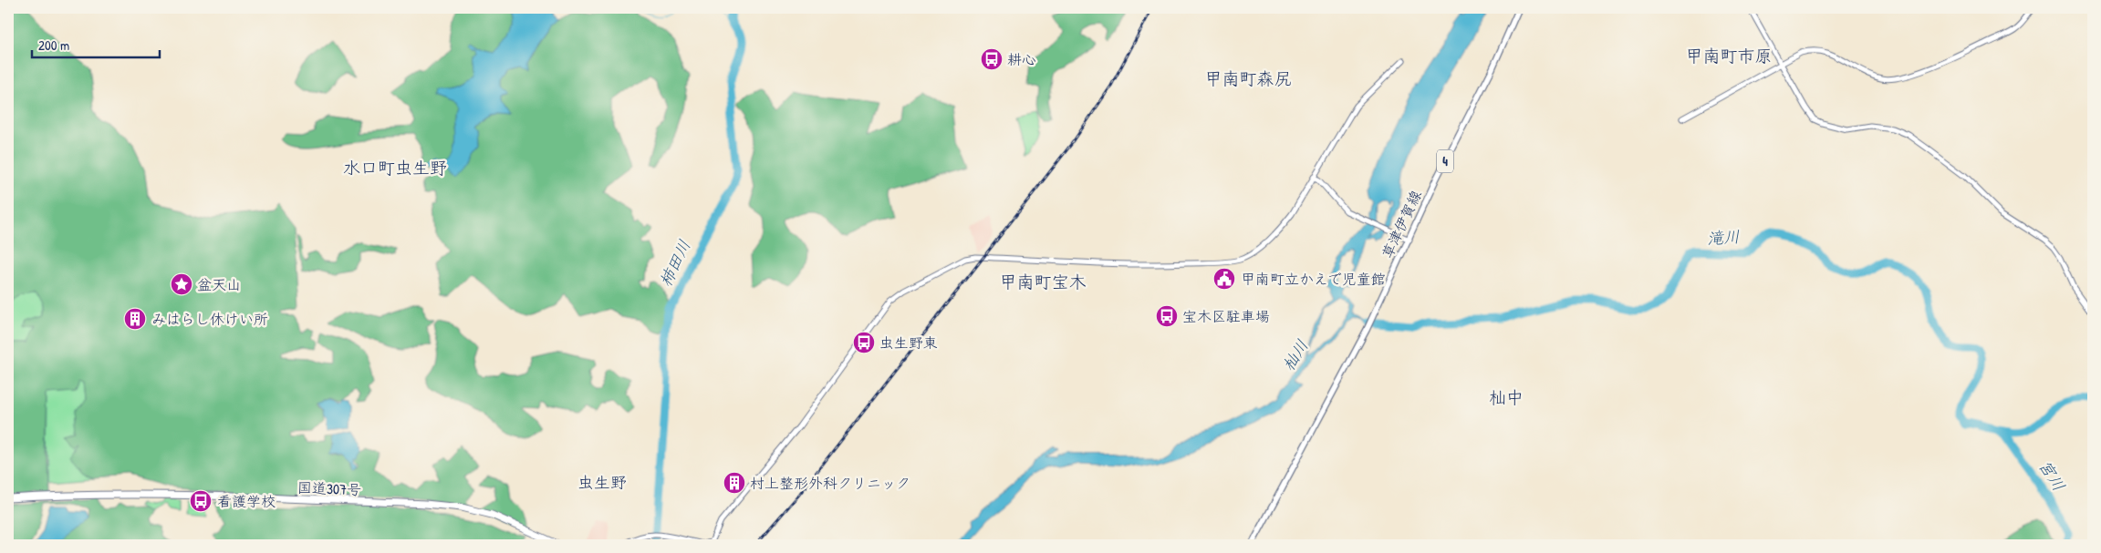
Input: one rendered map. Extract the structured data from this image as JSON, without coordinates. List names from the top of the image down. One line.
{"streets":{"highway":["国道307号"],"main road":["4","草津伊賀線"]},"districts":["甲南町市原","甲南町森尻","水口町虫生野","甲南町宝木","杣中","虫生野"],"water":["滝川","柿田川","杣川","宮川"],"places":{"bus stop":["耕心","宝木区駐車場","虫生野東","看護学校"],"public building":["甲南町立かえで児童館"],"place":["盆天山"],"building":["みはらし休けい所","村上整形外科クリニック"]},"scale_bar":"200 m"}
